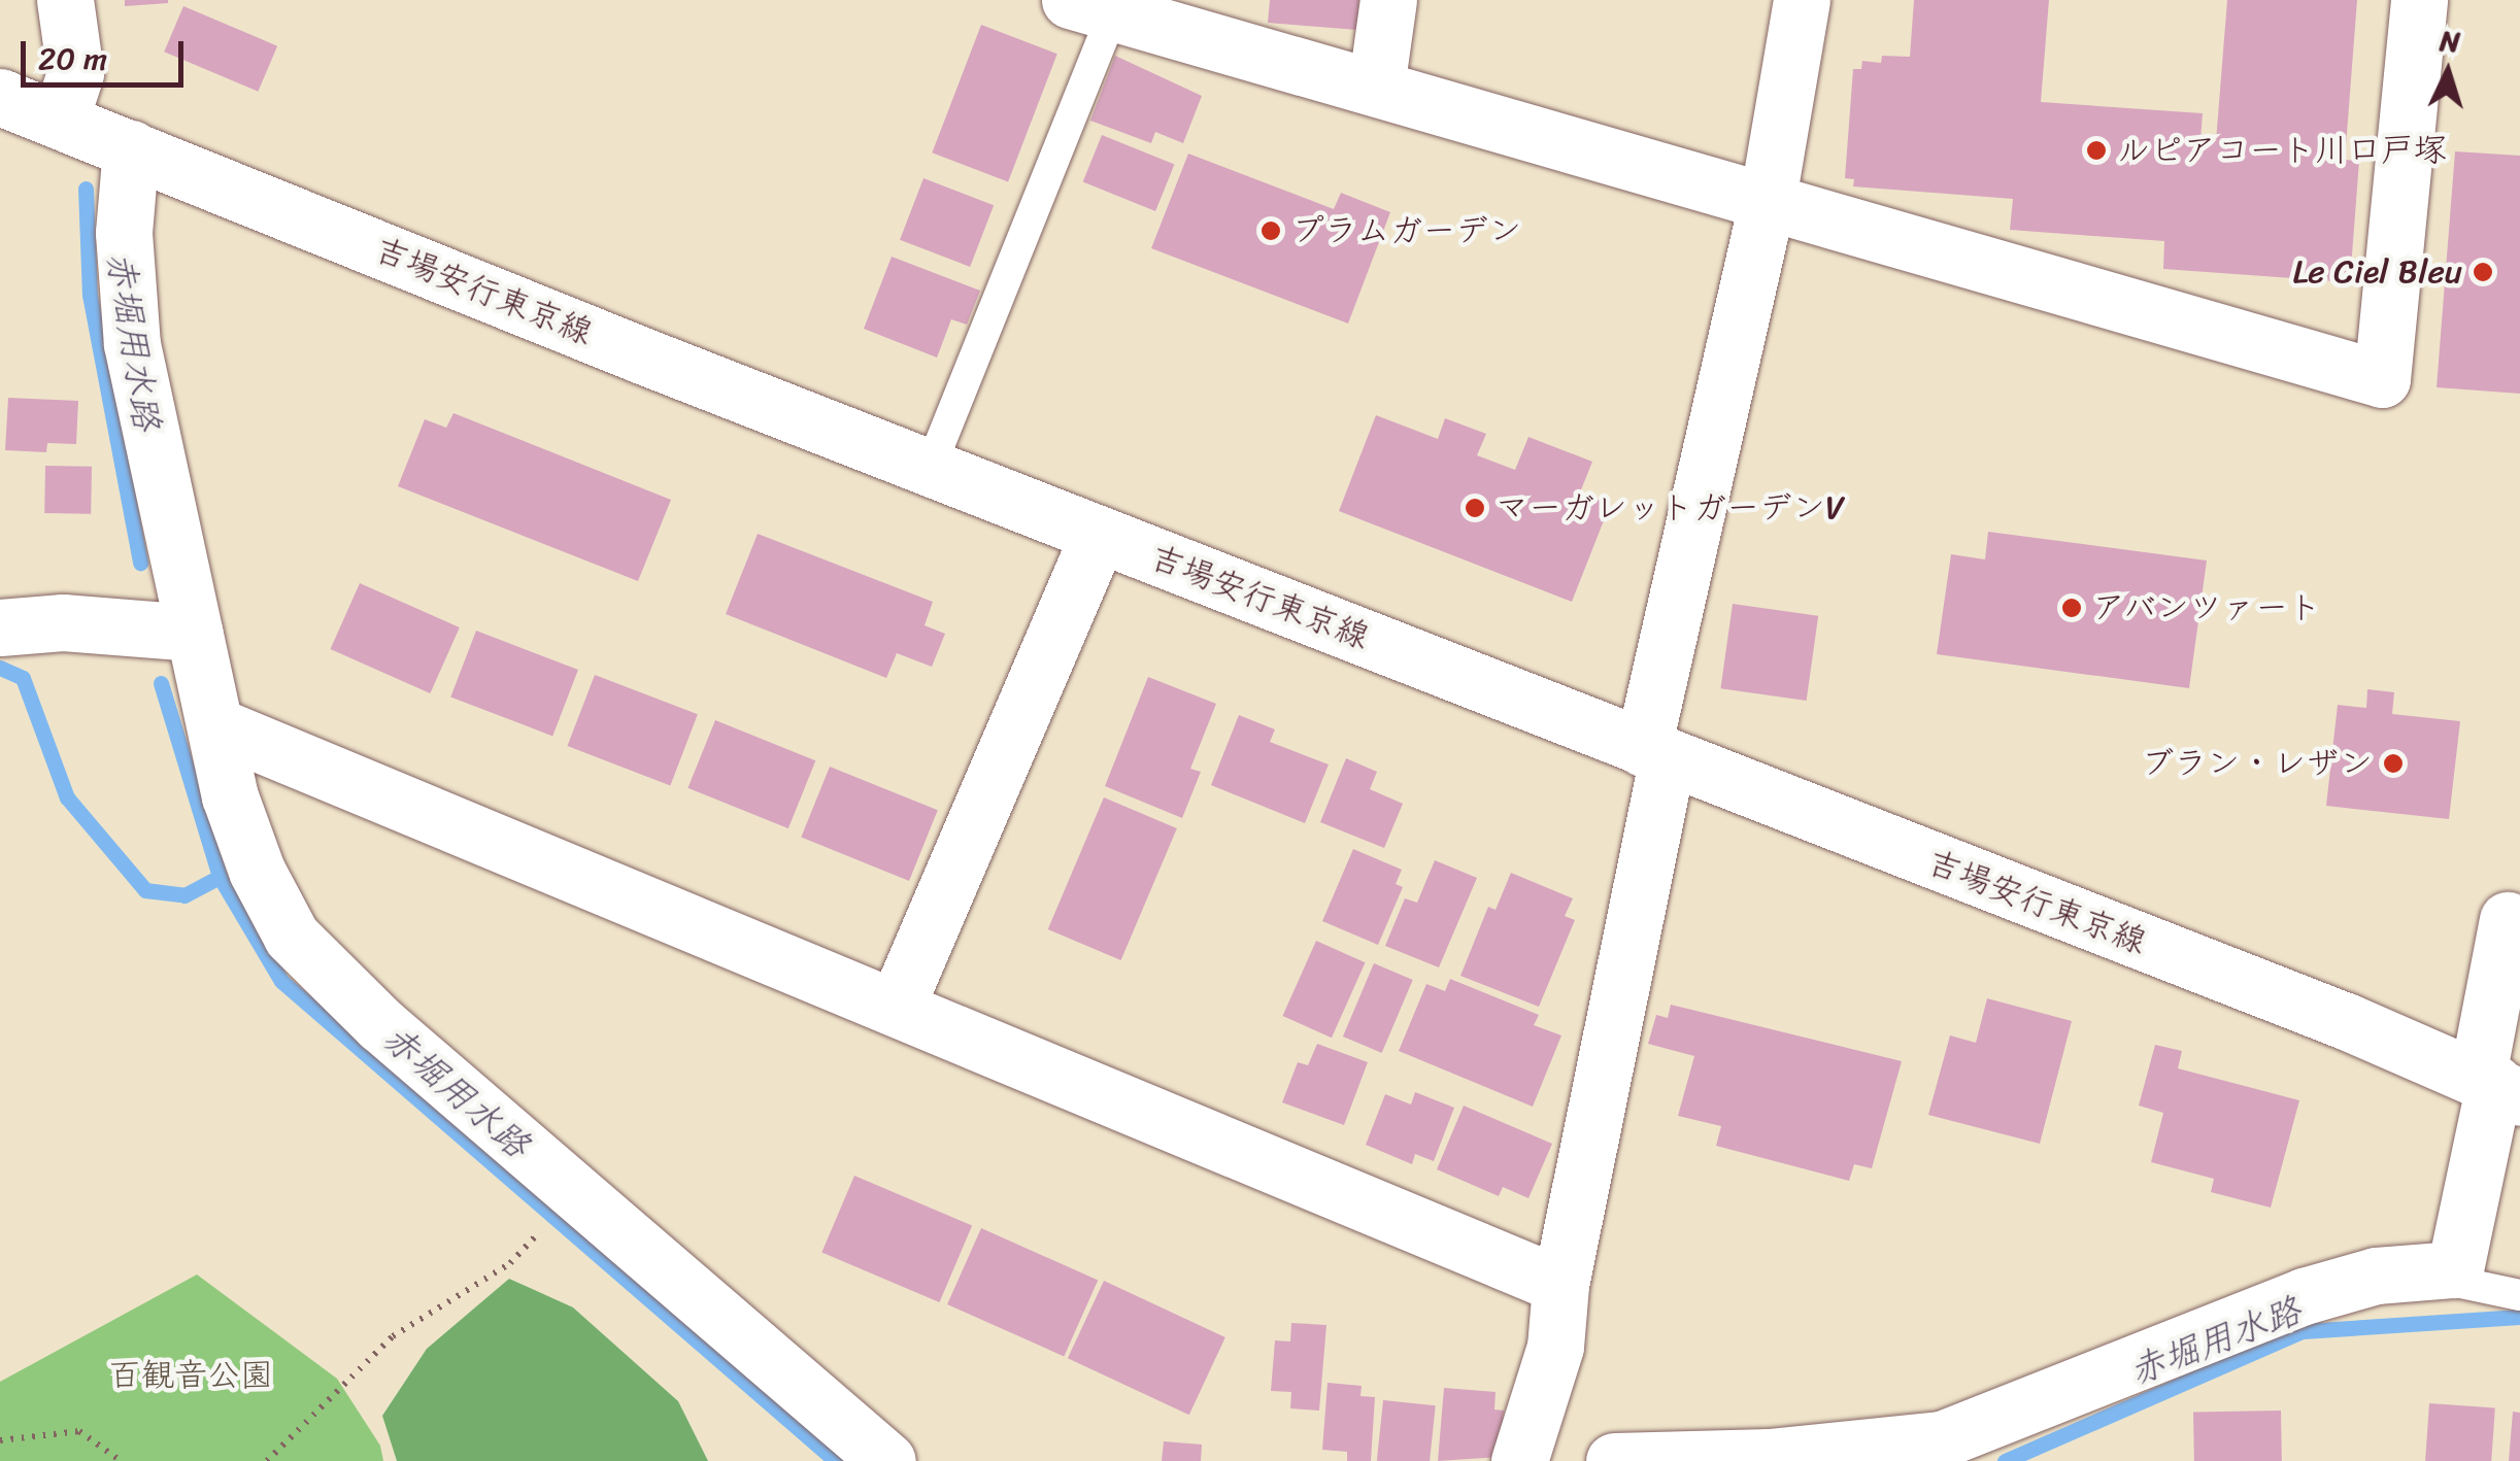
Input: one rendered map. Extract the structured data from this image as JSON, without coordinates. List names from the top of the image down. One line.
{"streets":{"street":["吉場安行東京線"]},"water":["赤堀用水路"],"parks":["百観音公園"],"places":["ルピアコート川口戸塚","プラムガーデン","Le Ciel Bleu","マーガレットガーデンV","アバンツァート","ブラン・レザン"],"scale_bar":"20 m","north":"top"}
